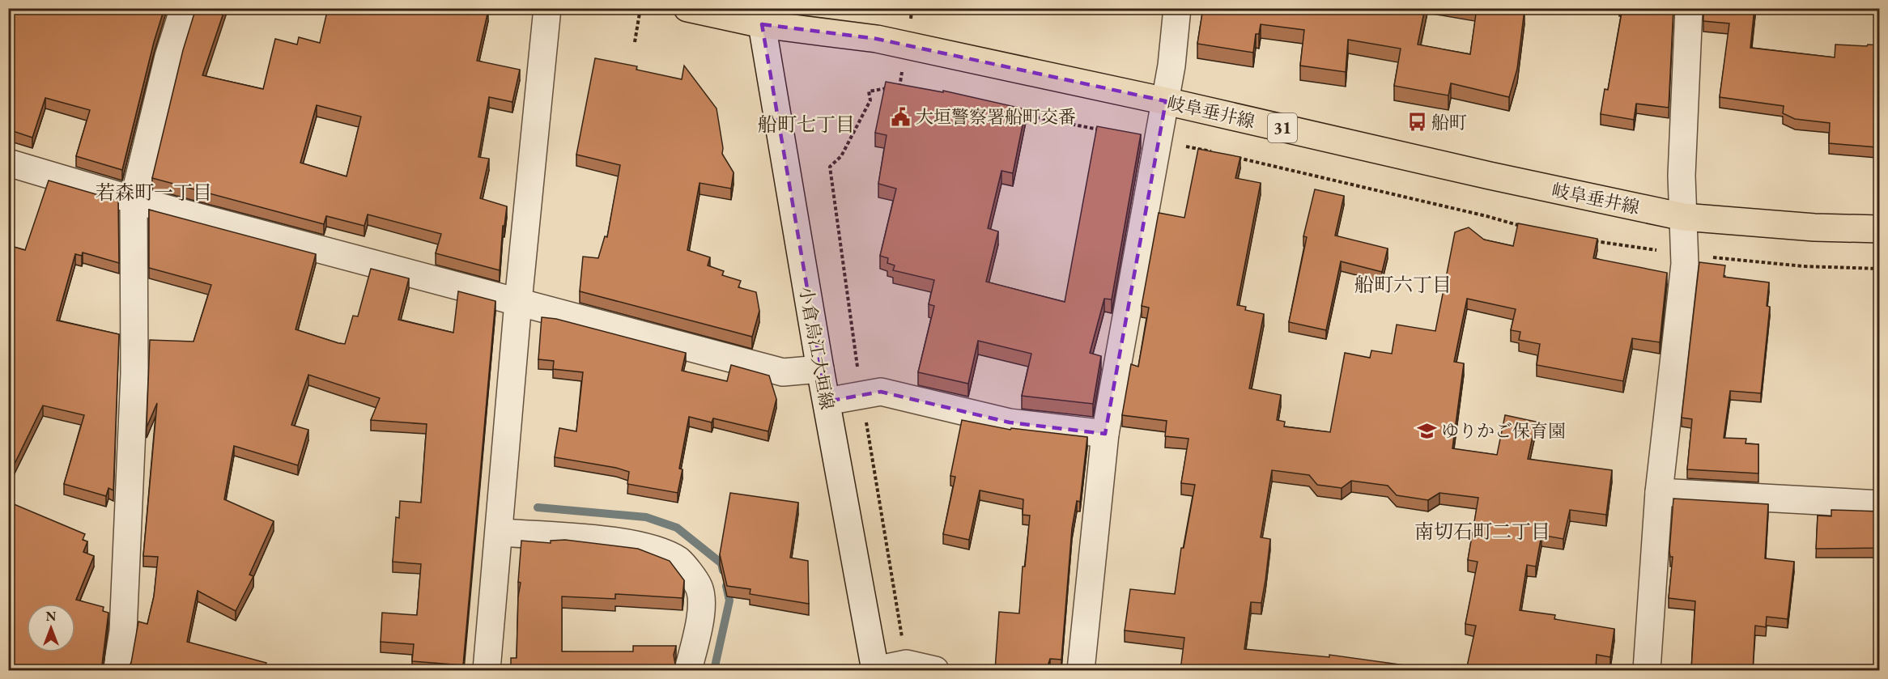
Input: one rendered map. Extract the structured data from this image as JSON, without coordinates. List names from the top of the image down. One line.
{"streets":{"main road":["岐阜垂井線","31"],"street":["小倉烏江大垣線"]},"crossings":[["岐阜垂井線","小倉烏江大垣線"]],"districts":["船町七丁目","若森町一丁目","船町六丁目","南切石町二丁目"],"places":{"public building":["大垣警察署船町交番"],"bus stop":["船町"],"school or university":["ゆりかご保育園"]},"north":"top"}
